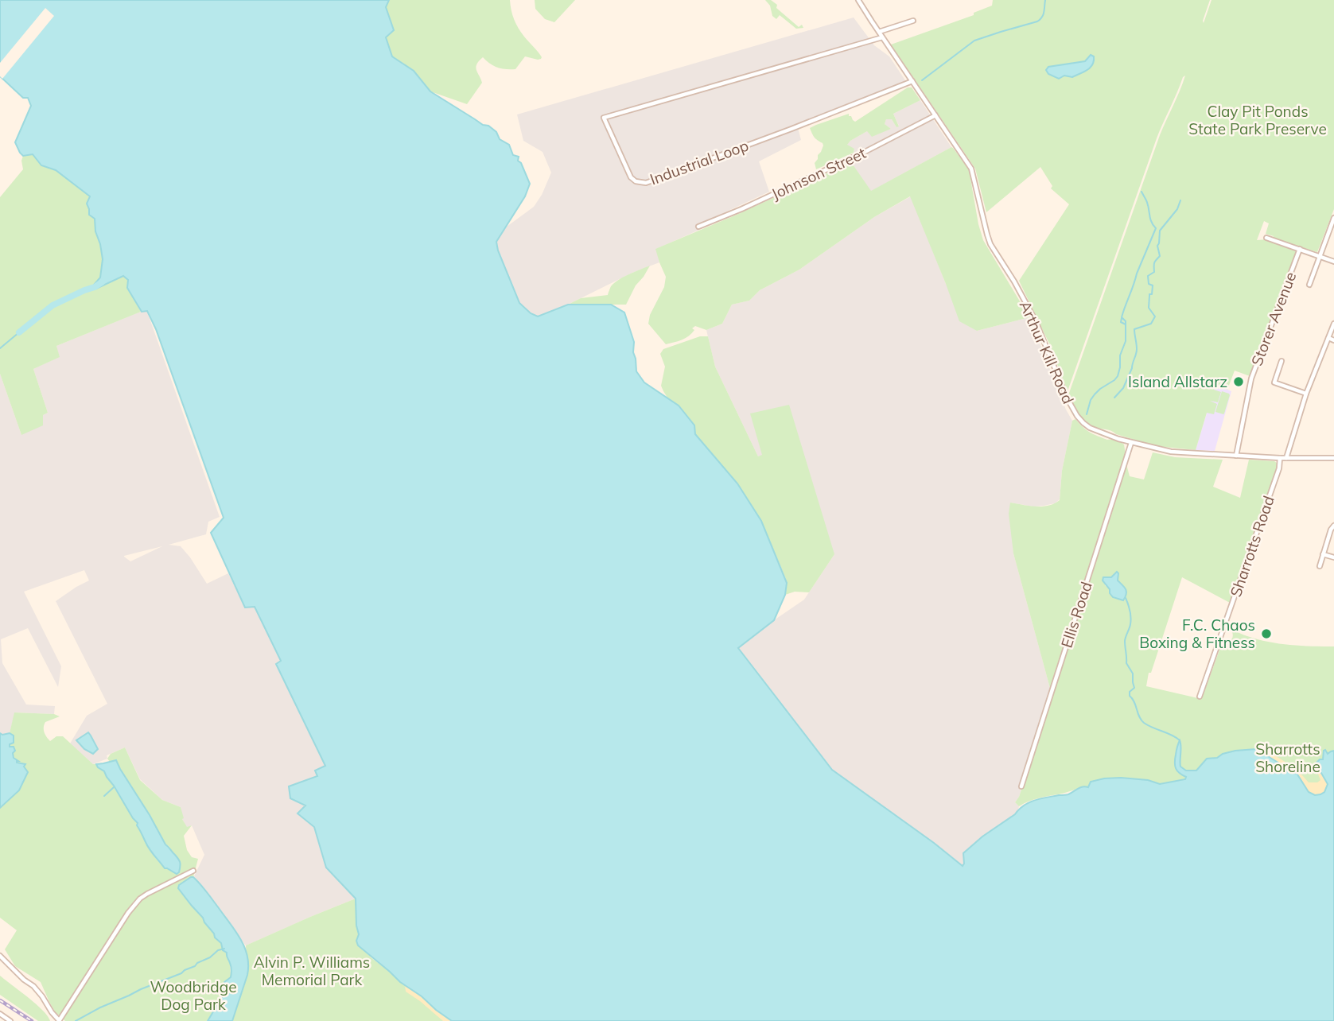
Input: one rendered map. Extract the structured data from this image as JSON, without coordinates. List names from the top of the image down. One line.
{"streets":{"street":["Industrial Loop","Johnson Street","Storer Avenue","Arthur Kill Road","Sharrotts Road","Ellis Road"]},"crossings":[["Industrial Loop","Arthur Kill Road"],["Johnson Street","Arthur Kill Road"],["Storer Avenue","Arthur Kill Road"],["Arthur Kill Road","Sharrotts Road"],["Arthur Kill Road","Ellis Road"]],"parks":["Clay Pit Ponds State Park Preserve","Sharrotts Shoreline","Alvin P. Williams Memorial Park","Woodbridge Dog Park"],"places":["Island Allstarz","F.C. Chaos Boxing & Fitness"]}
